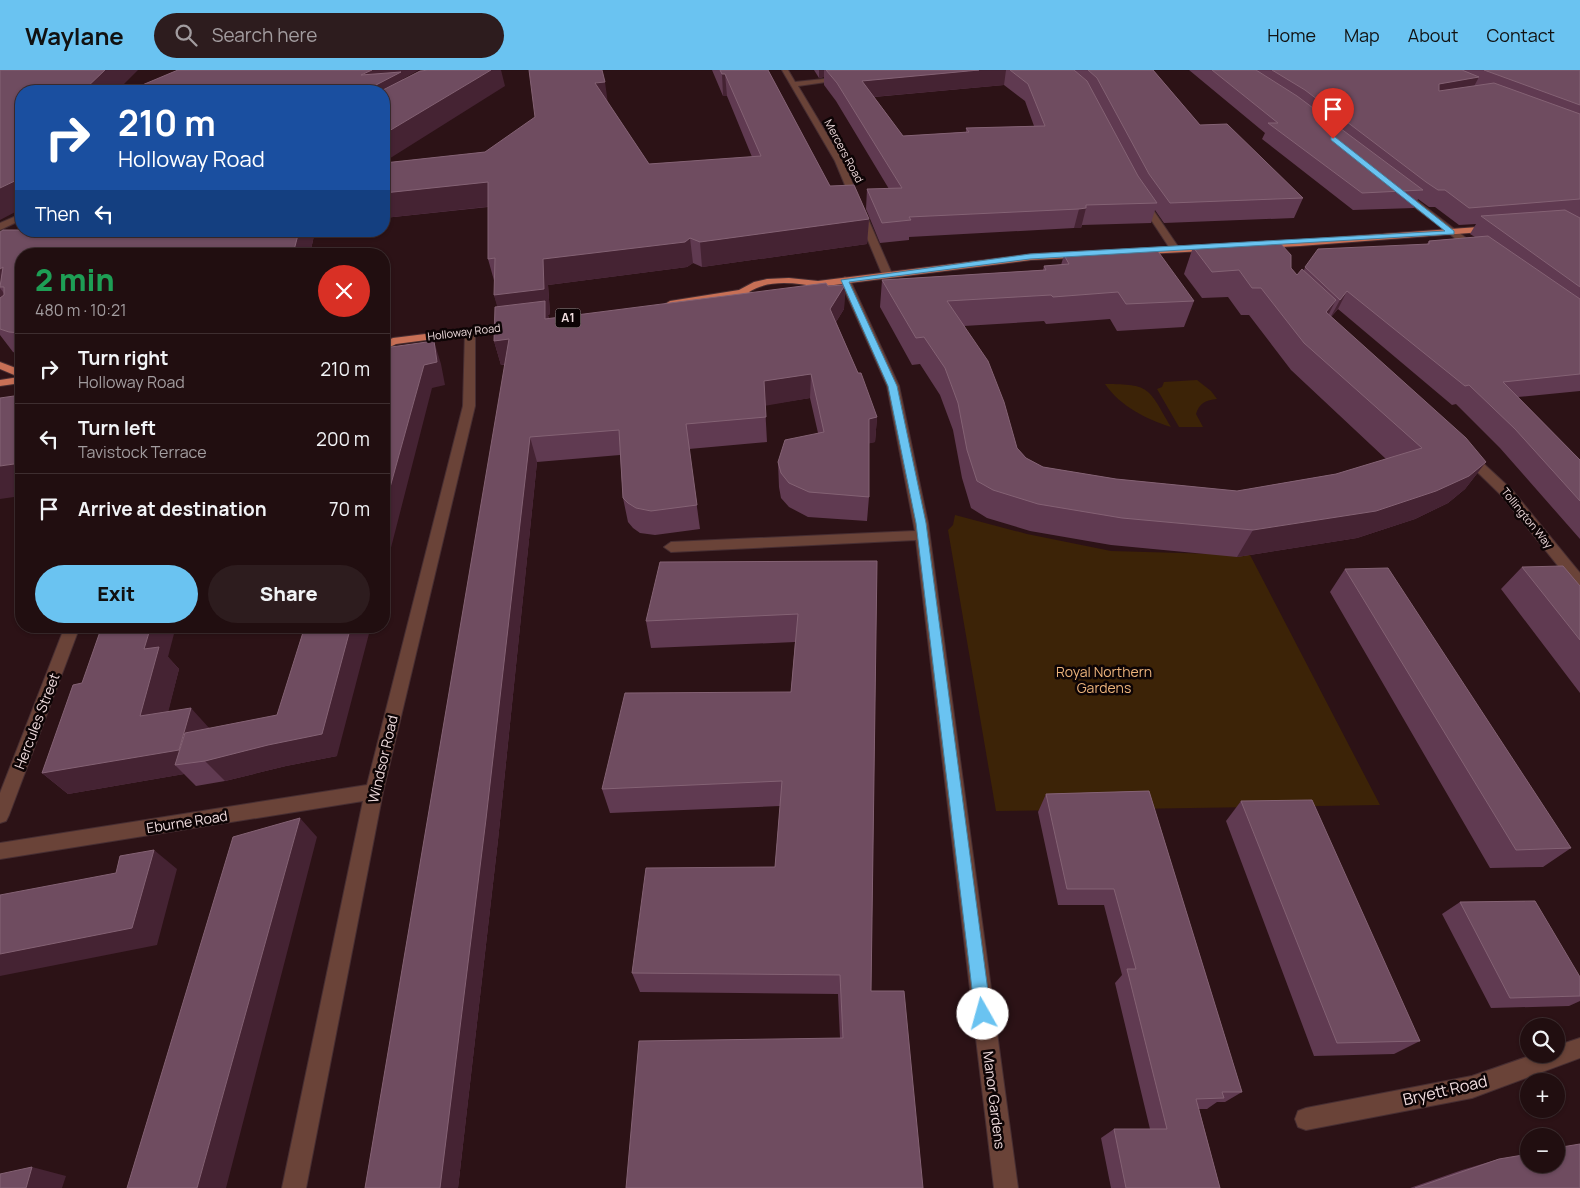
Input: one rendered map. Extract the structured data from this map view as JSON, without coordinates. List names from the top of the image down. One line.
{"streets":{"highway":["Holloway Road"],"street":["Mercers Road","Tollington Way","Hercules Street","Windsor Road","Eburne Road","Bryett Road","Manor Gardens"]},"crossings":[["Holloway Road","Windsor Road"],["Windsor Road","Eburne Road"]],"parks":["Royal Northern Gardens"],"page":{"header":"Waylane","search":"Search here","nav":["Home","Map","About","Contact"],"turn":["210 m","Holloway Road"],"then":"Then","heading":["2 min","480 m · 10:21"],"list":[{"name":"Turn right","note":"Holloway Road","value":"210 m"},{"name":"Turn left","note":"Tavistock Terrace","value":"200 m"},{"name":"Arrive at destination","value":"70 m"}],"buttons":["Exit","Share"],"map_buttons":["+","−"]}}
